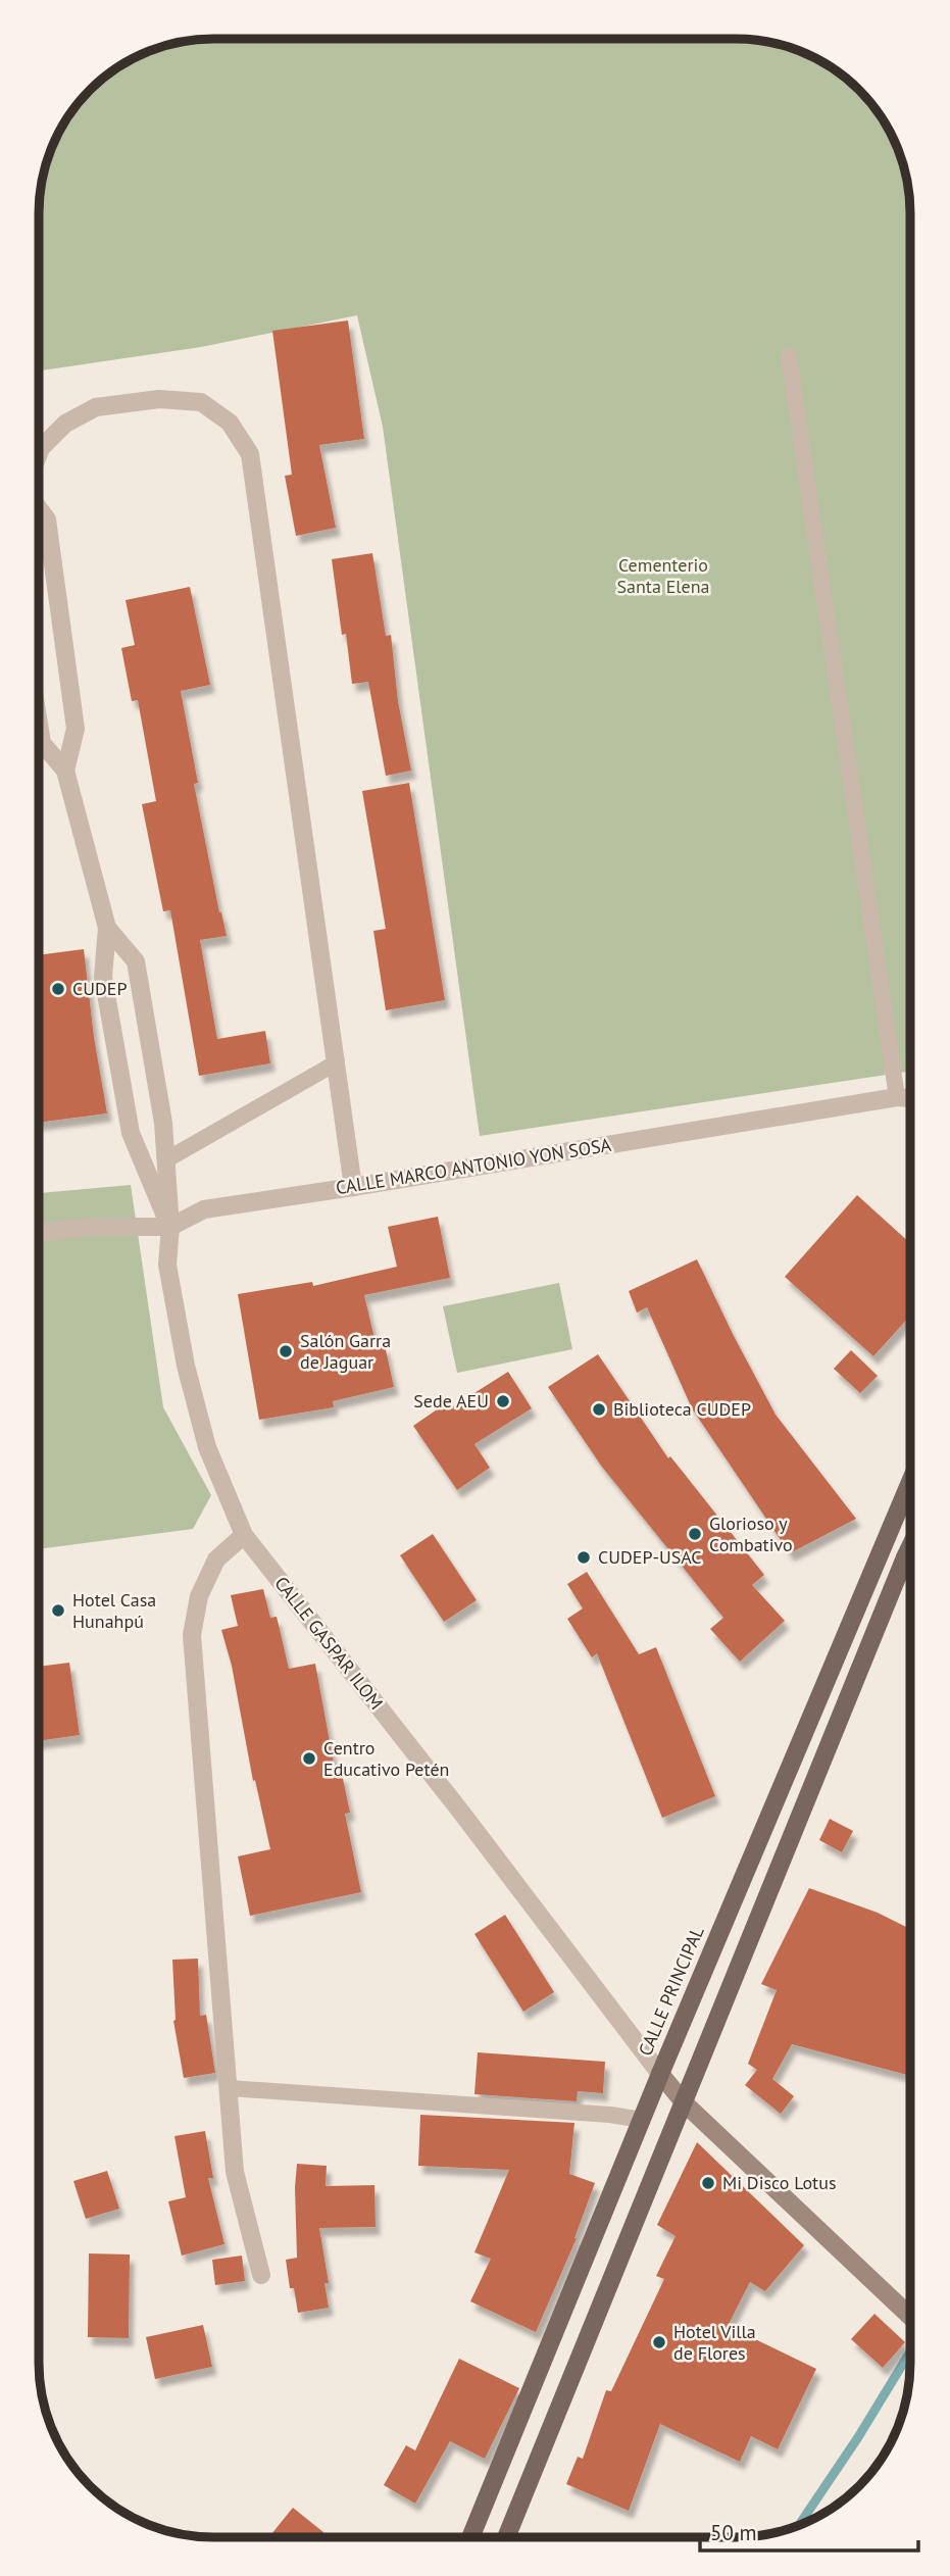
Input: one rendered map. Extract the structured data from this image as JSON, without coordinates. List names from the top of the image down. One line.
{"streets":{"main road":["CALLE PRINCIPAL"],"street":["CALLE MARCO ANTONIO YON SOSA","CALLE GASPAR ILOM"]},"crossings":[["CALLE MARCO ANTONIO YON SOSA","CALLE GASPAR ILOM"],["CALLE GASPAR ILOM","CALLE PRINCIPAL"]],"parks":["Cementerio Santa Elena"],"places":["CUDEP","Salón Garra de Jaguar","Sede AEU","Biblioteca CUDEP","Glorioso y Combativo","CUDEP-USAC","Hotel Casa Hunahpú","Centro Educativo Petén","Mi Disco Lotus","Hotel Villa de Flores"],"scale_bar":"50 m"}
